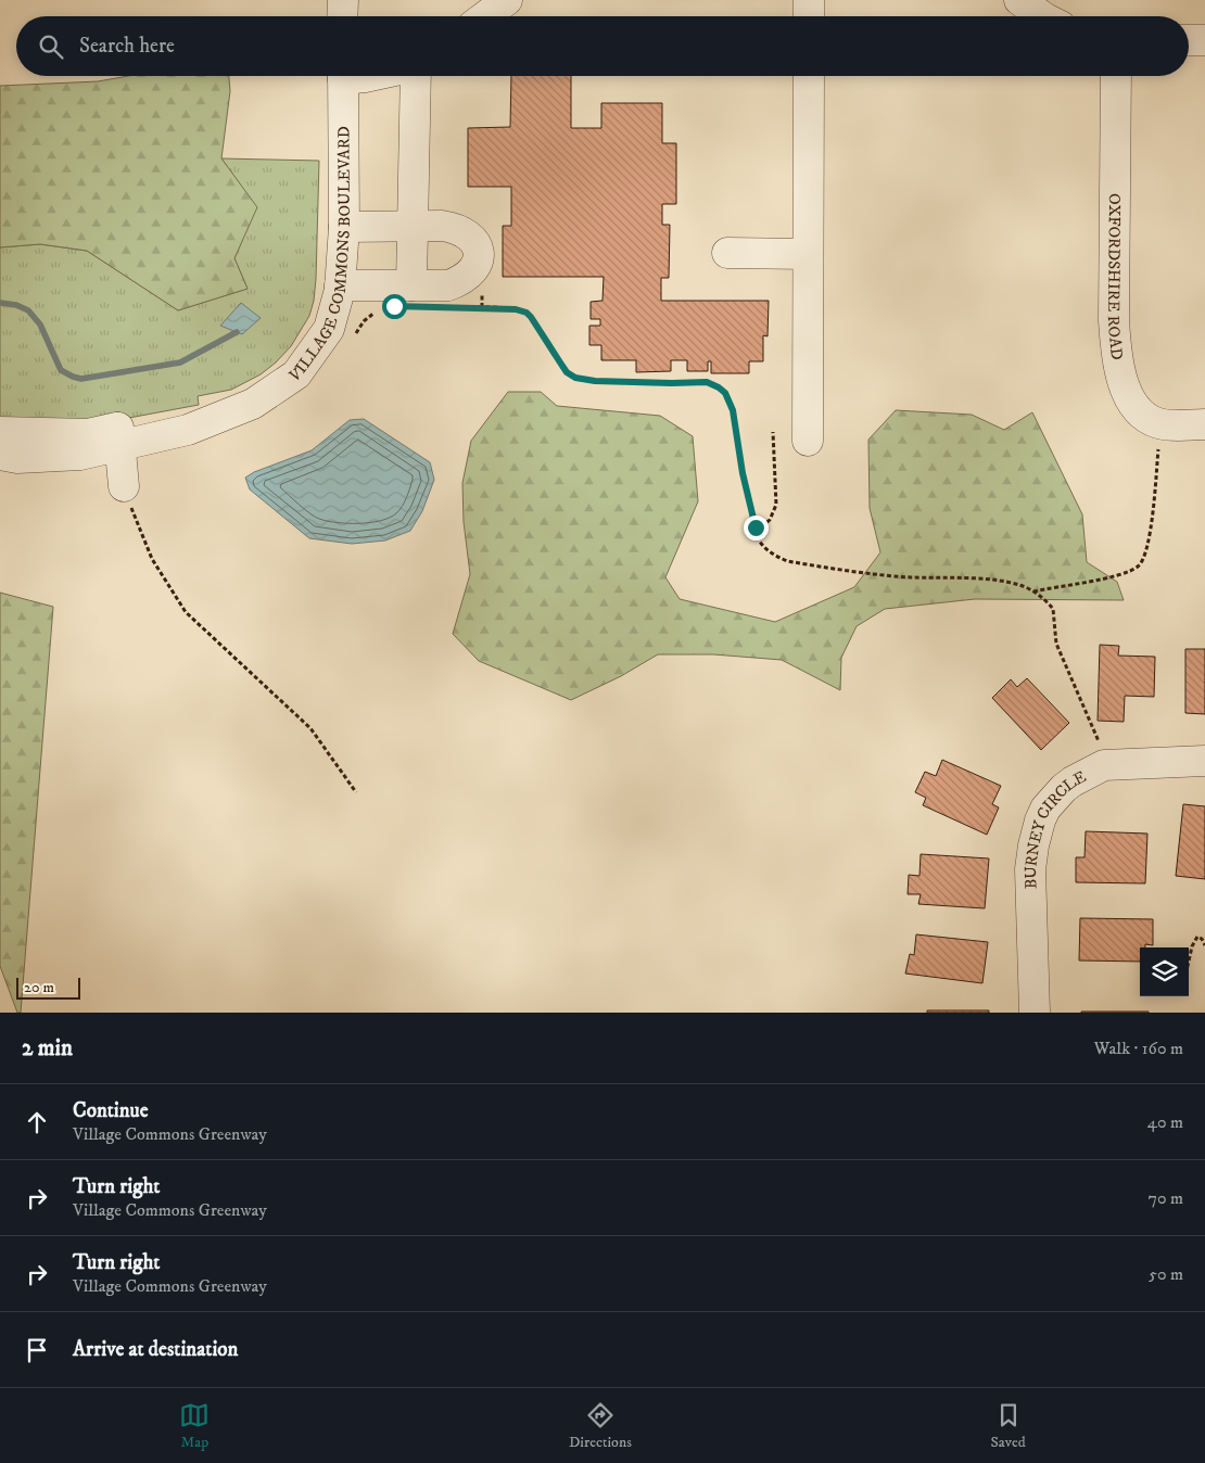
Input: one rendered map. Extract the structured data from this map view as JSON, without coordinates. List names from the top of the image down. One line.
{"streets":{"street":["VILLAGE COMMONS BOULEVARD","OXFORDSHIRE ROAD","BURNEY CIRCLE"]},"scale_bar":"20 m","page":{"search":"Search here","scale":"20 m","heading":["2 min","Walk · 160 m"],"list":[["Continue","Village Commons Greenway","40 m"],["Turn right","Village Commons Greenway","70 m"],["Turn right","Village Commons Greenway","50 m"],"Arrive at destination"],"nav":["Map","Directions","Saved"]}}
